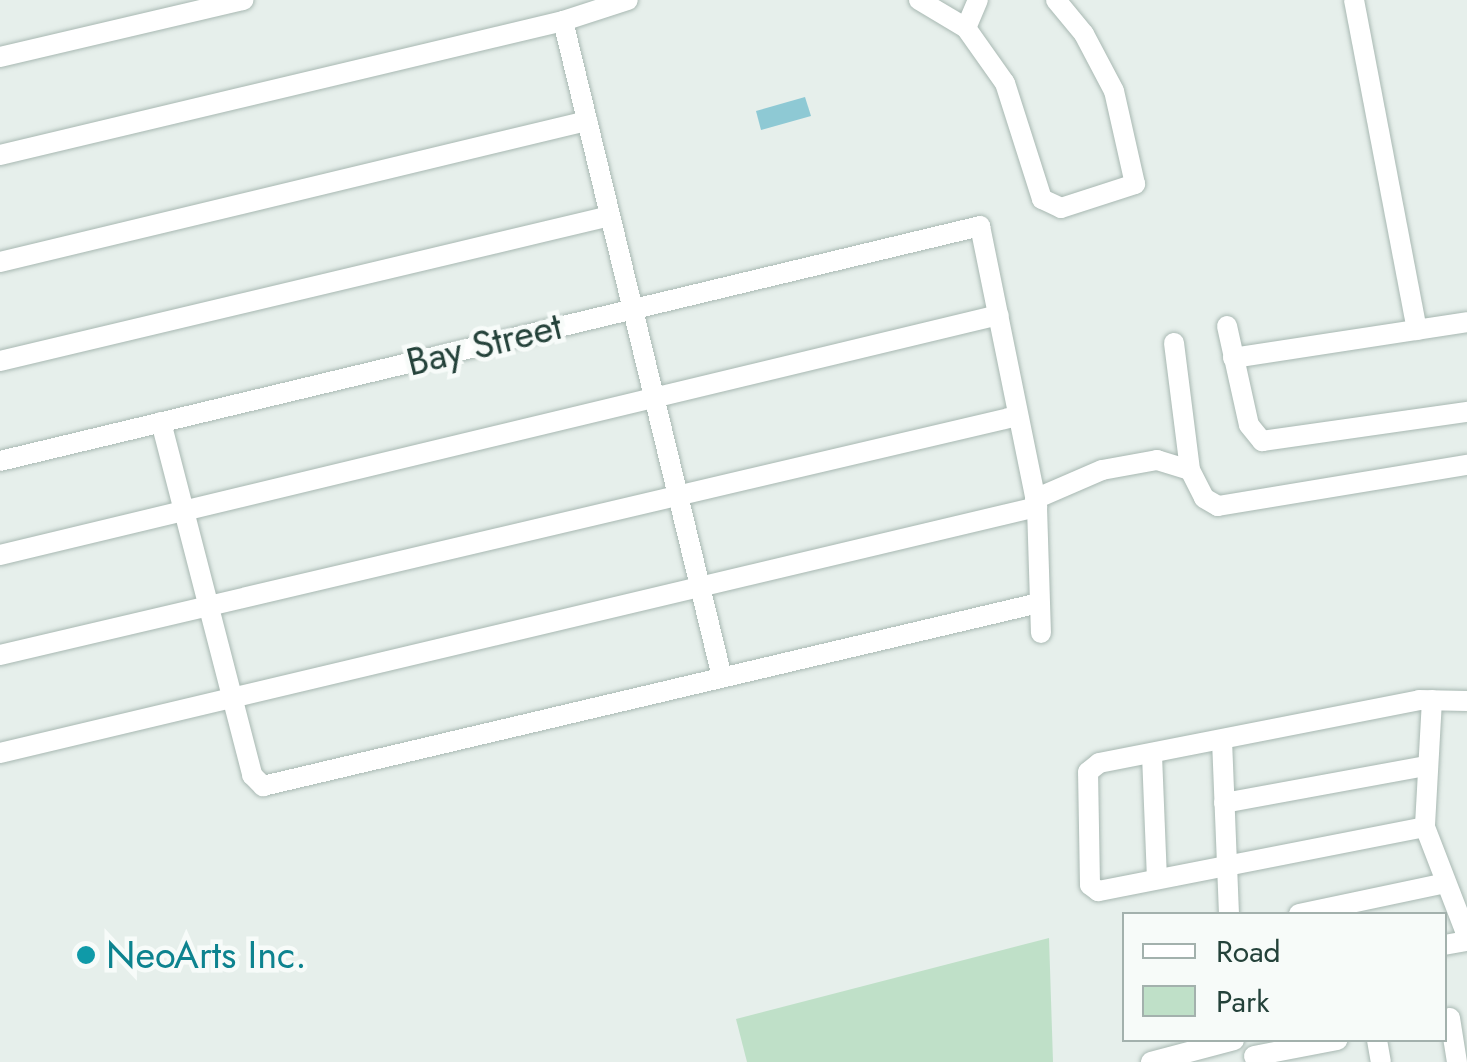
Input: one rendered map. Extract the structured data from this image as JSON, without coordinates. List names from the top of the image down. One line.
{"streets":{"street":["Bay Street"]},"places":["NeoArts Inc."],"legend":["Road","Park"]}
